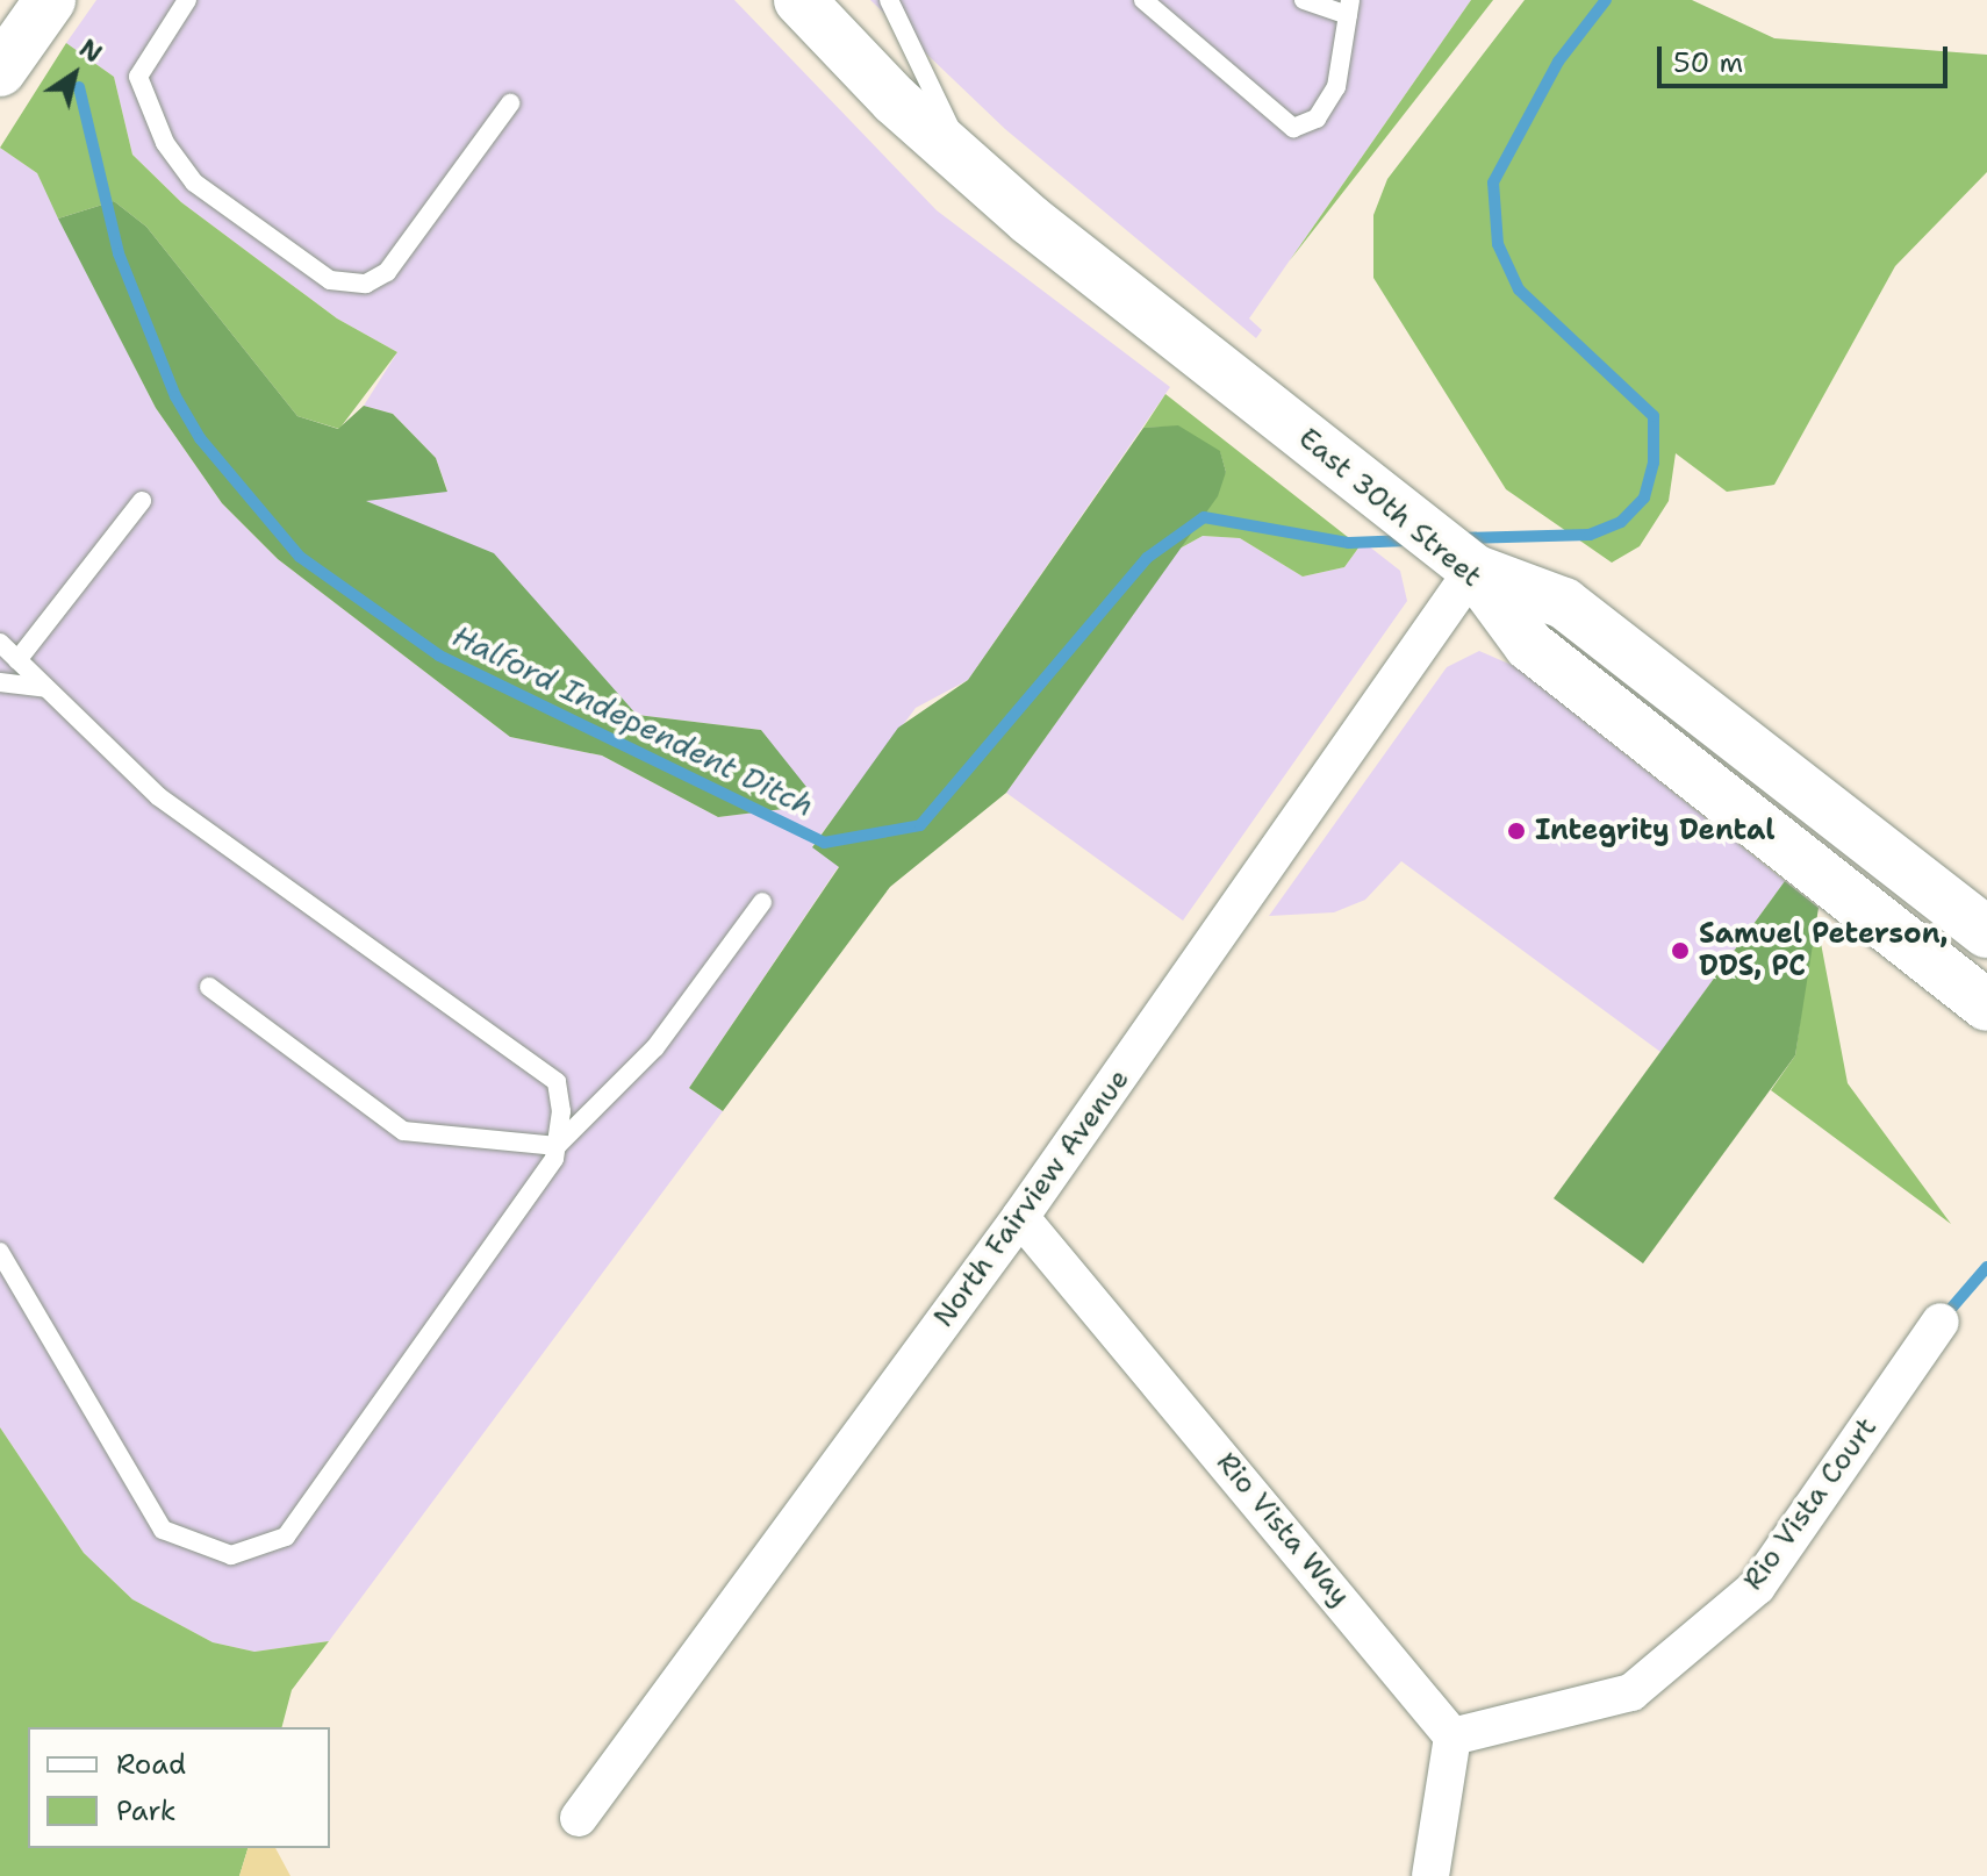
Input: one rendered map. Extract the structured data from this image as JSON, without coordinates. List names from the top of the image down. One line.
{"streets":{"main road":["East 30th Street"],"street":["North Fairview Avenue","Rio Vista Court","Rio Vista Way"]},"crossings":[["East 30th Street","North Fairview Avenue"],["North Fairview Avenue","Rio Vista Way"],["Rio Vista Court","Rio Vista Way"]],"water":["Halford Independent Ditch"],"places":["Integrity Dental","Samuel Peterson, DDS, PC"],"legend":["Road","Park"],"scale_bar":"50 m","north":"top right"}
